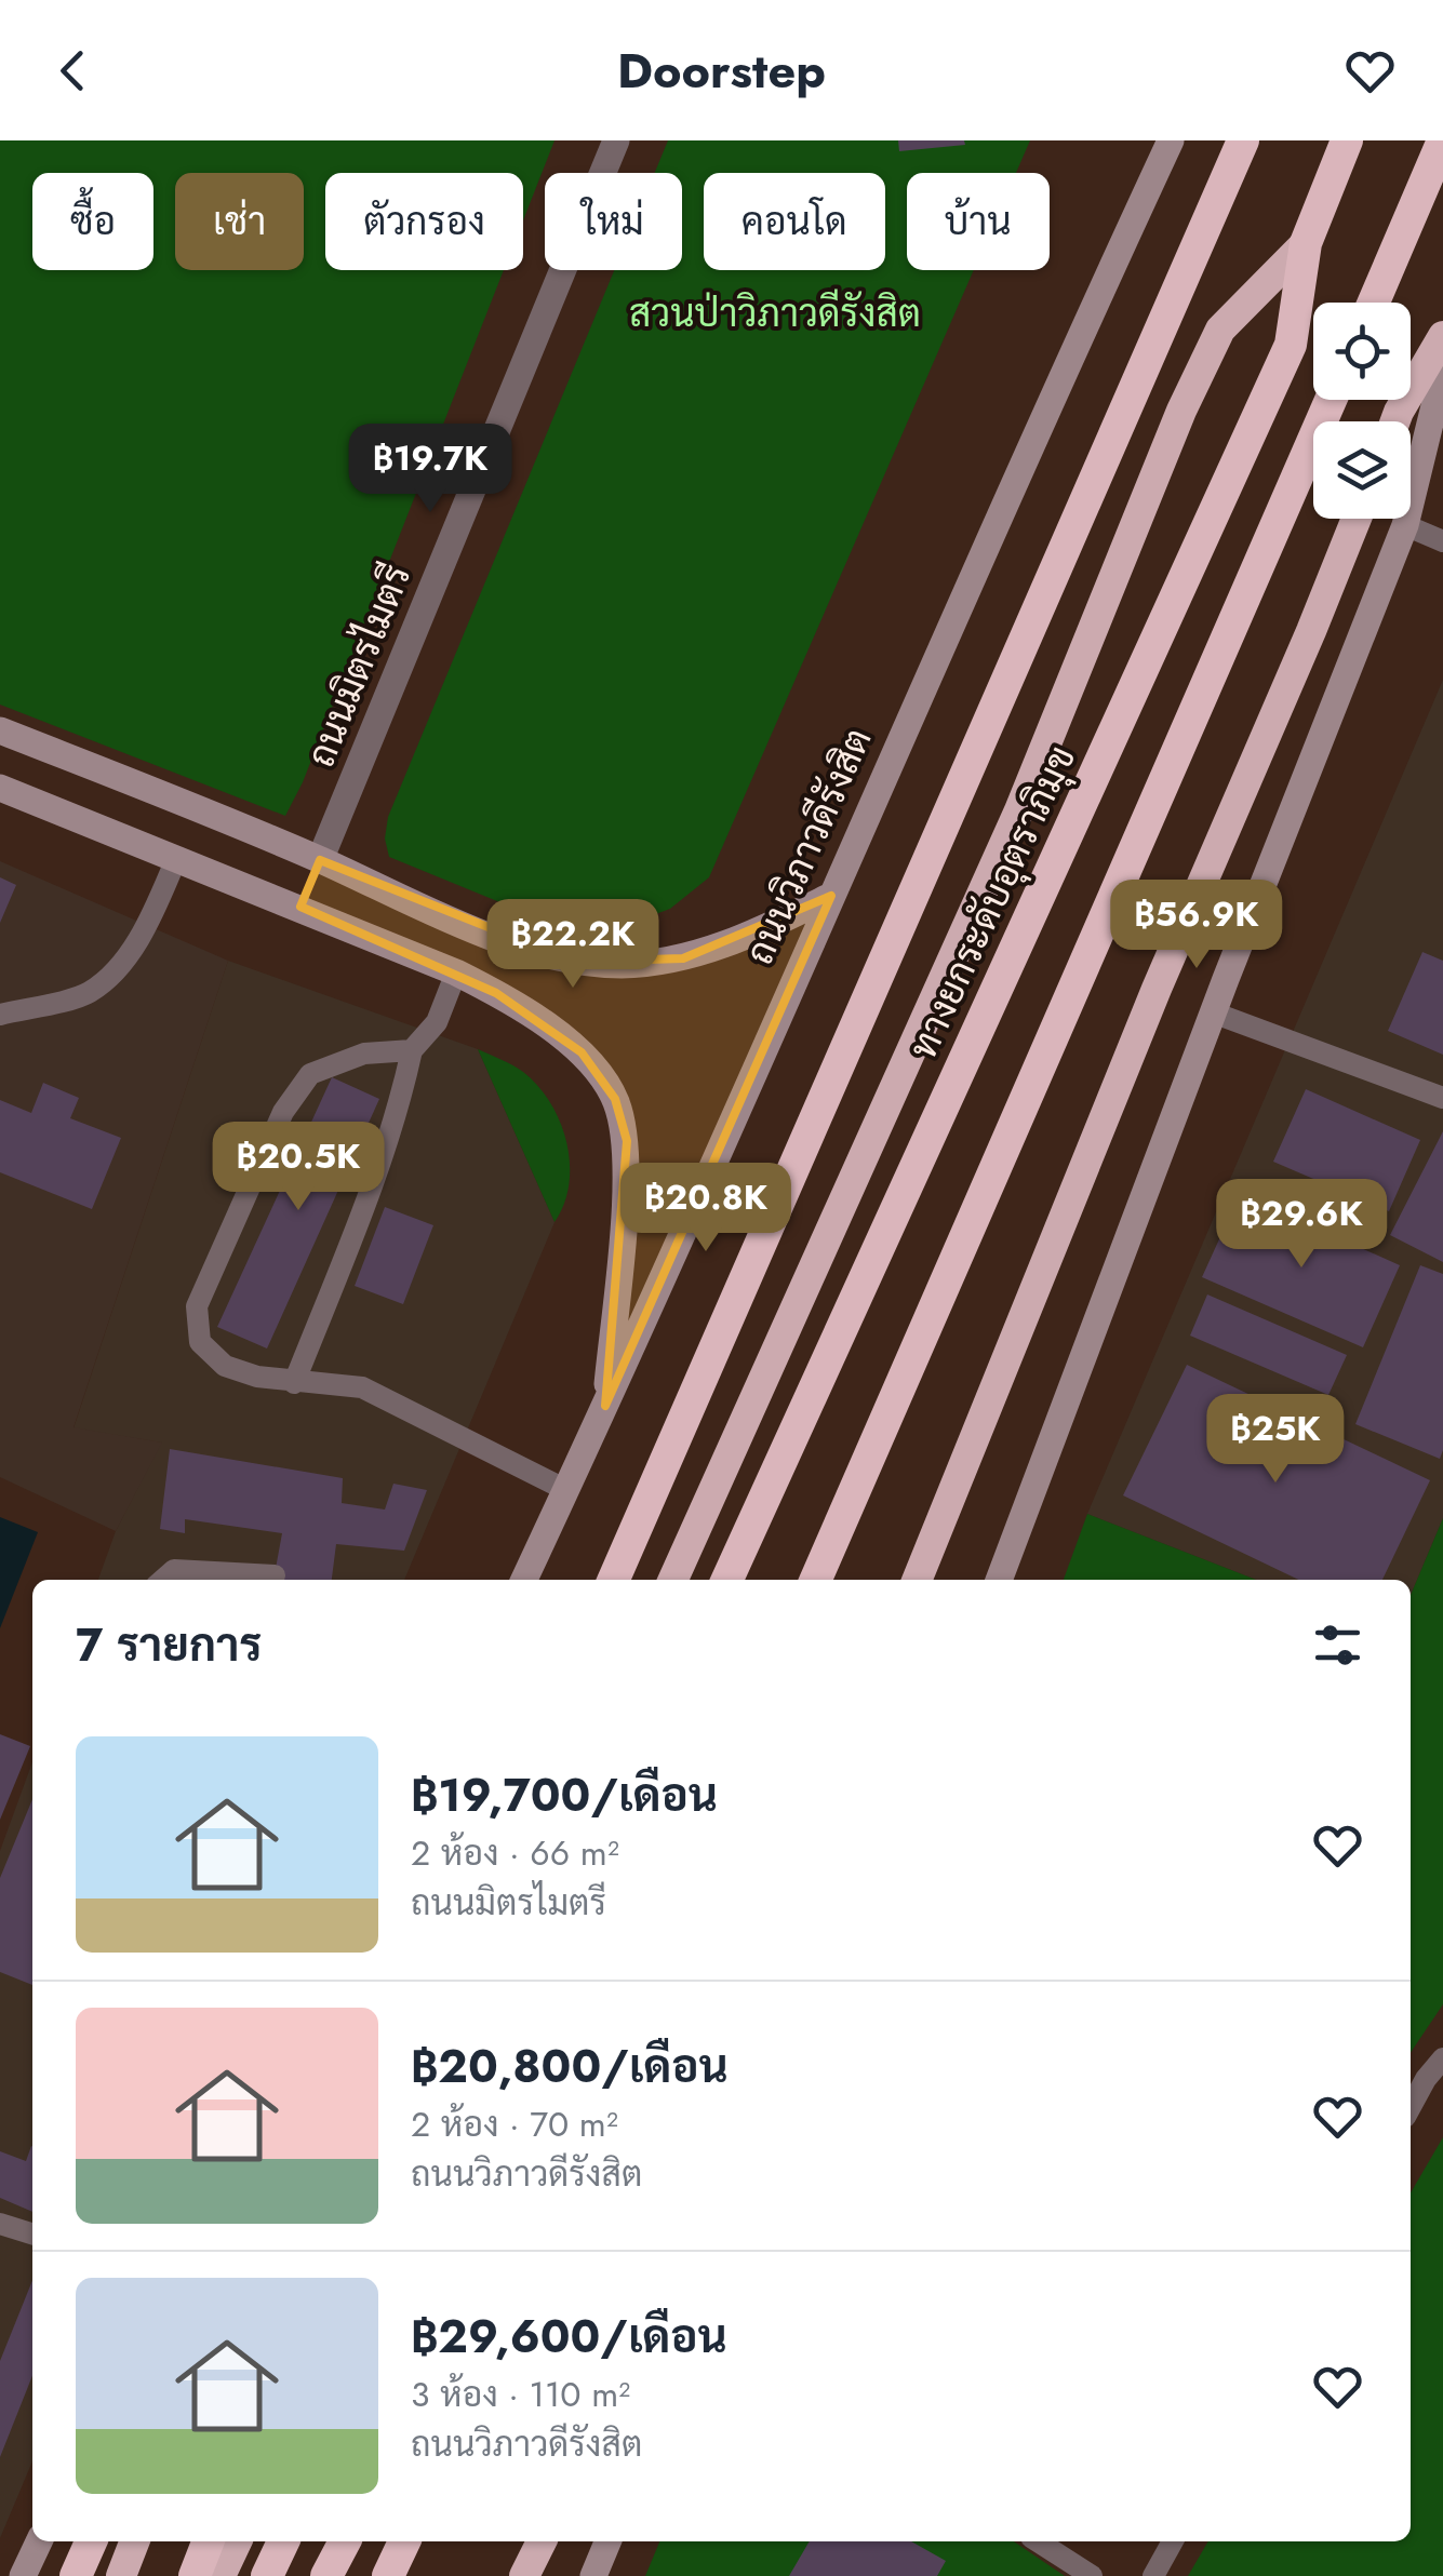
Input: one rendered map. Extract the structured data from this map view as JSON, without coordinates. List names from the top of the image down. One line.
{"streets":{"highway":["ทางยกระดับอุตราภิมุข"],"main road":["ถนนวิภาวดีรังสิต"],"street":["ถนนมิตรไมตรี"]},"parks":["สวนป่าวิภาวดีรังสิต"],"page":{"header":"Doorstep","chip":["ซื้อ","เช่า","ตัวกรอง","ใหม่","คอนโด","บ้าน"],"price":["฿19.7K","฿56.9K","฿22.2K","฿20.5K","฿20.8K","฿29.6K","฿25K"],"heading":"7 รายการ","list":[{"name":"฿19,700/เดือน","note":"2 ห้อง · 66 m² · ถนนมิตรไมตรี"},{"name":"฿20,800/เดือน","note":"2 ห้อง · 70 m² · ถนนวิภาวดีรังสิต"},{"name":"฿29,600/เดือน","note":"3 ห้อง · 110 m² · ถนนวิภาวดีรังสิต"}]}}
